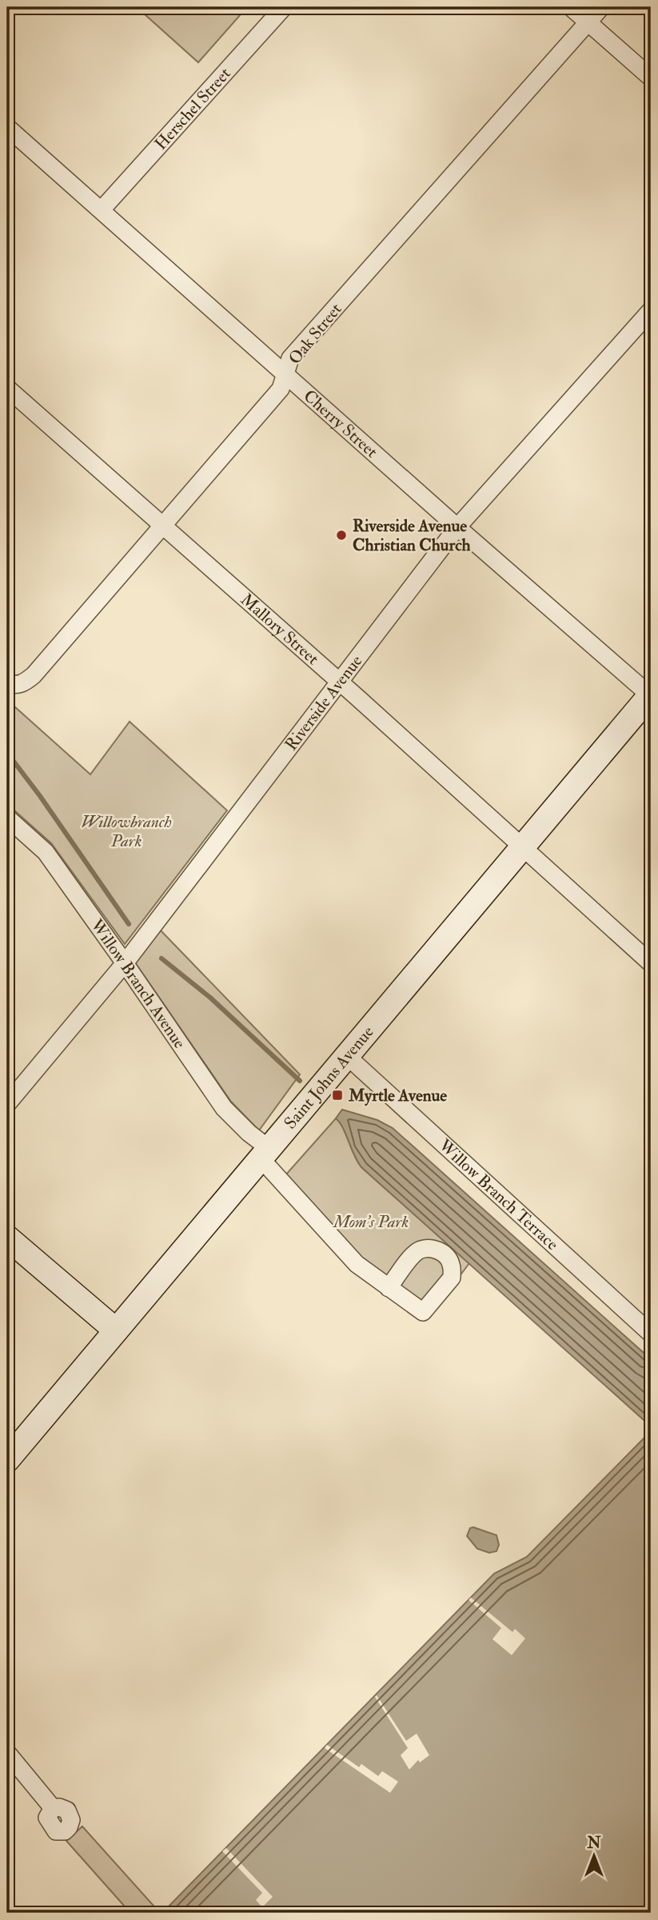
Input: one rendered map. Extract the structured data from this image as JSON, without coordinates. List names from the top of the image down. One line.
{"streets":{"main road":["Saint Johns Avenue"],"street":["Herschel Street","Oak Street","Cherry Street","Mallory Street","Riverside Avenue","Willow Branch Avenue","Willow Branch Terrace"]},"crossings":[["Herschel Street","Cherry Street"],["Oak Street","Cherry Street"],["Oak Street","Mallory Street"],["Cherry Street","Riverside Avenue"],["Cherry Street","Saint Johns Avenue"],["Mallory Street","Riverside Avenue"],["Mallory Street","Saint Johns Avenue"],["Riverside Avenue","Willow Branch Avenue"],["Willow Branch Avenue","Saint Johns Avenue"],["Saint Johns Avenue","Willow Branch Terrace"]],"parks":["Willowbranch Park","Mom's Park"],"places":{"other":["Riverside Avenue Christian Church"],"transit":["Myrtle Avenue"]},"north":"top"}
